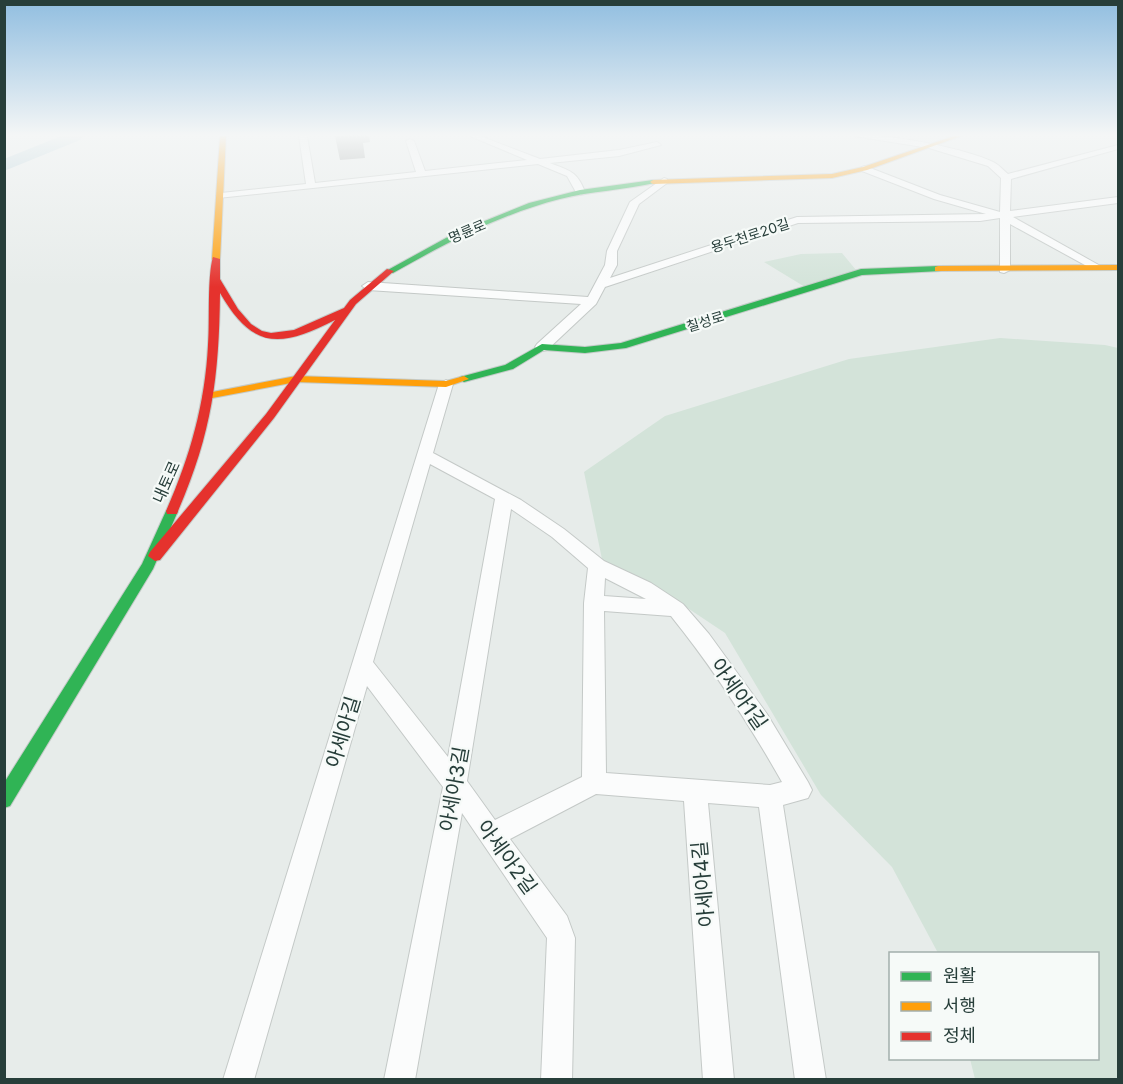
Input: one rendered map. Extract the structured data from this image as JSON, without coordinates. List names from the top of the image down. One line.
{"streets":{"street":["명륜로","용두천로20길","칠성로","내토로","아세아1길","아세아길","아세아3길","아세아2길","아세아4길"]},"crossings":[["명륜로","내토로"],["아세아길","아세아2길"],["아세아3길","아세아2길"]],"legend":["원활","서행","정체"]}
